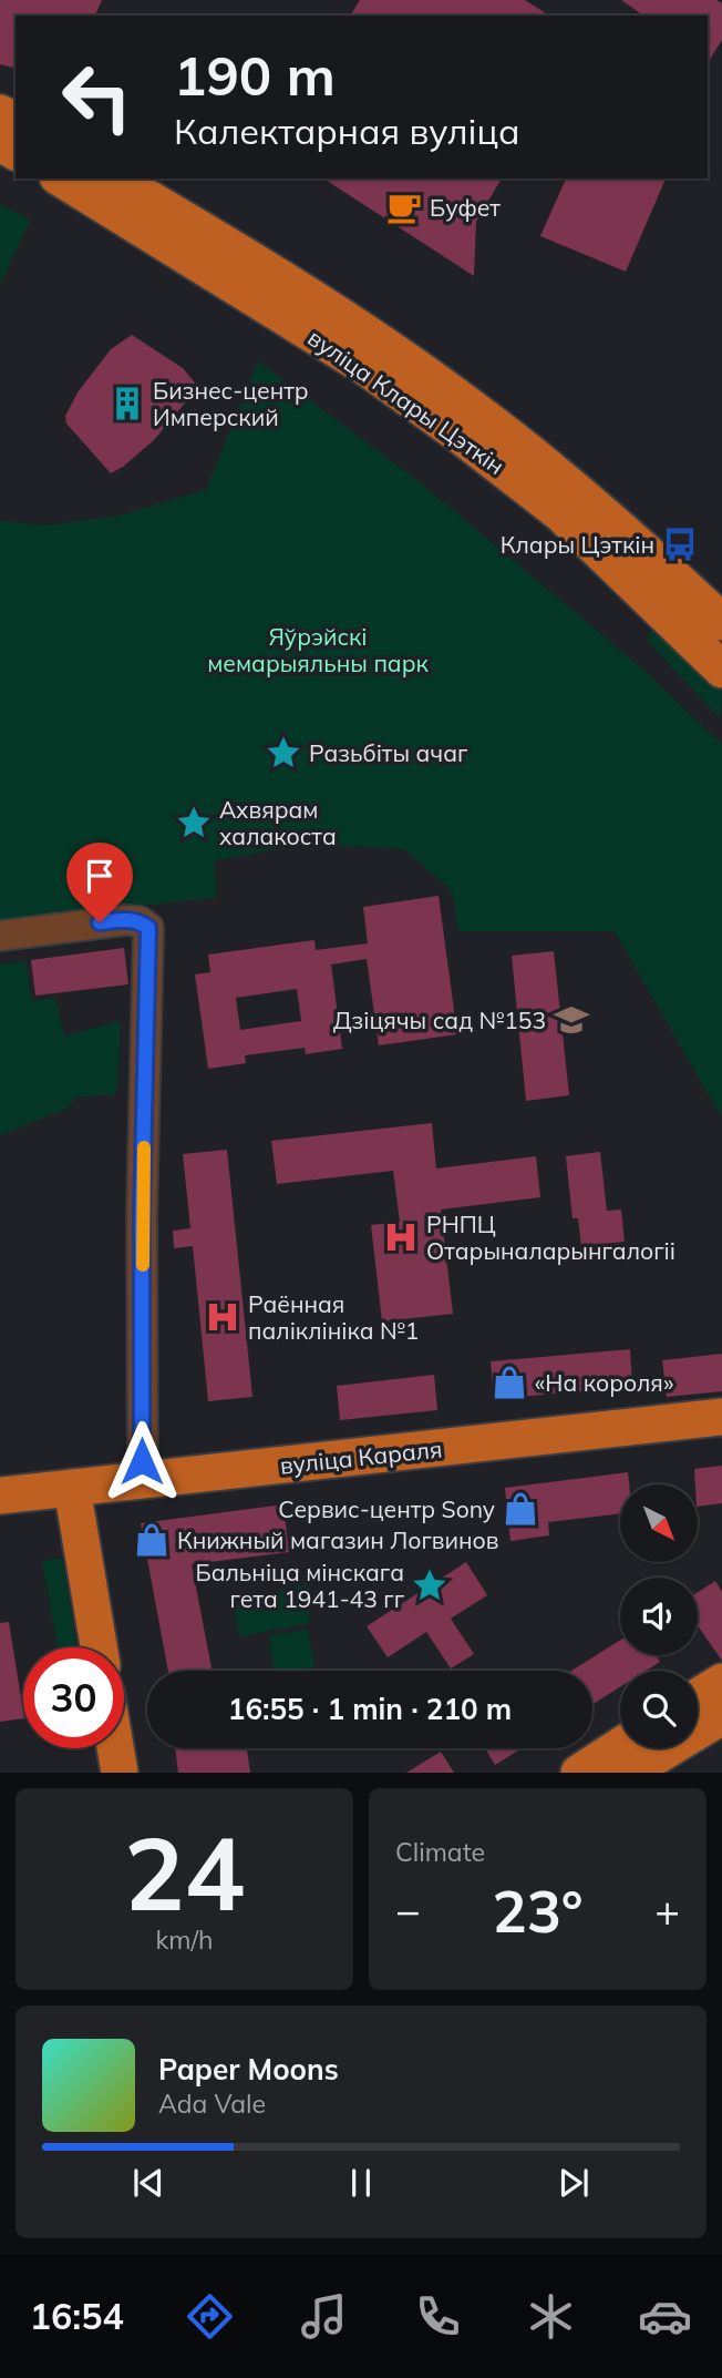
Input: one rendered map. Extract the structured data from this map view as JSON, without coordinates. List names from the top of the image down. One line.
{"streets":{"main road":["вуліца Клары Цэткін","вуліца Караля"]},"parks":["Яўрэйскі мемарыяльны парк"],"places":{"cafe":["Буфет"],"building":["Бизнес-центр Имперский"],"bus stop":["Клары Цэткін"],"place":["Разьбіты ачаг","Ахвярам халакоста","Бальніца мінскага гета 1941-43 гг"],"school or university":["Дзіцячы сад №153"],"hospital":["РНПЦ Отарыналарынгалогіі","Раённая паліклініка №1"],"shop":["«На короля»","Сервис-центр Sony","Книжный магазин Логвинов"]},"north":"bottom right","page":{"turn":["190 m","Калектарная вуліца"],"limit":"30","trip":"16:55 · 1 min · 210 m","tile":[["24","km/h"],"Climate"],"heat":["−","23°","+"],"song":["Paper Moons","Ada Vale"],"tabs":"16:54"}}
